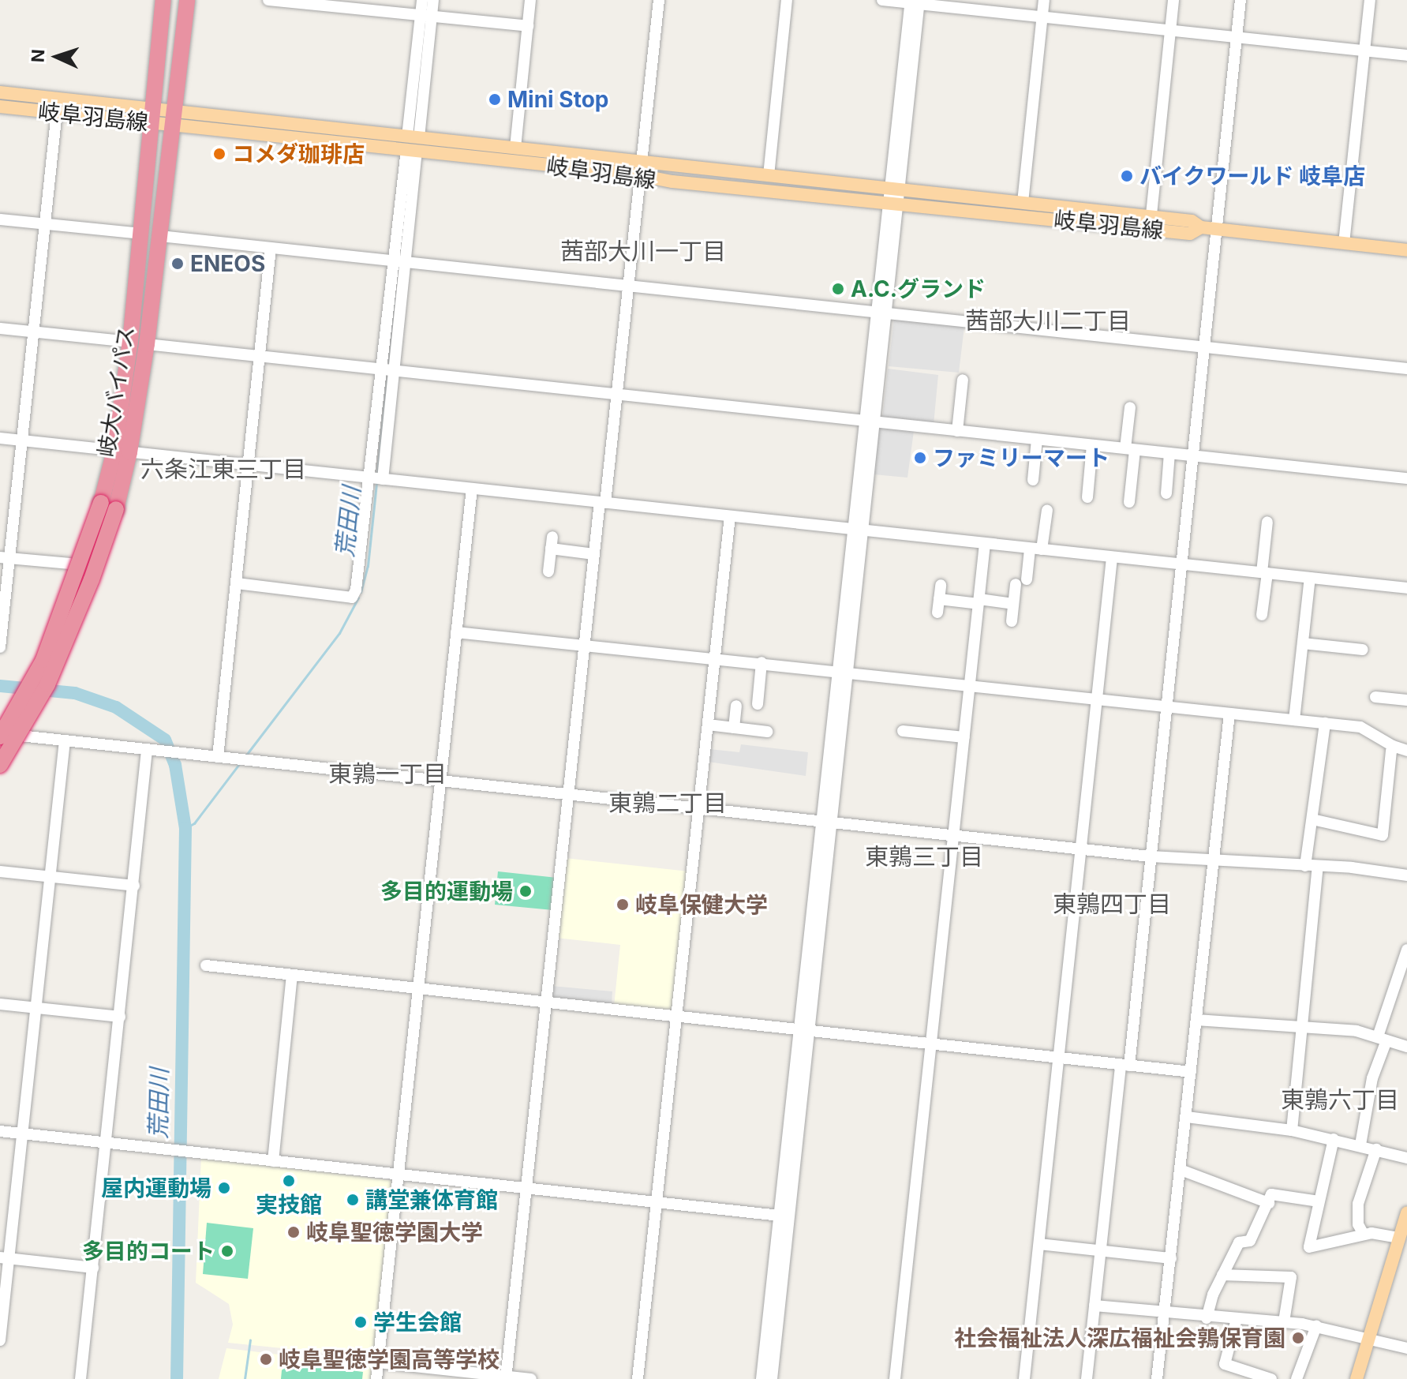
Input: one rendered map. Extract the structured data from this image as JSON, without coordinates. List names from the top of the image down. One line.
{"streets":{"highway":["岐大バイパス"],"main road":["岐阜羽島線"]},"crossings":[["岐阜羽島線","岐大バイパス"]],"districts":["茜部大川一丁目","茜部大川二丁目","六条江東三丁目","東鶉一丁目","東鶉二丁目","東鶉三丁目","東鶉四丁目","東鶉六丁目"],"water":["荒田川"],"places":["Mini Stop","コメダ珈琲店","バイクワールド 岐阜店","ENEOS","A.C.グランド","ファミリーマート","多目的運動場","岐阜保健大学","実技館","屋内運動場","講堂兼体育館","岐阜聖徳学園大学","多目的コート","学生会館","社会福祉法人深広福祉会鶉保育園","岐阜聖徳学園高等学校"],"north":"left"}
